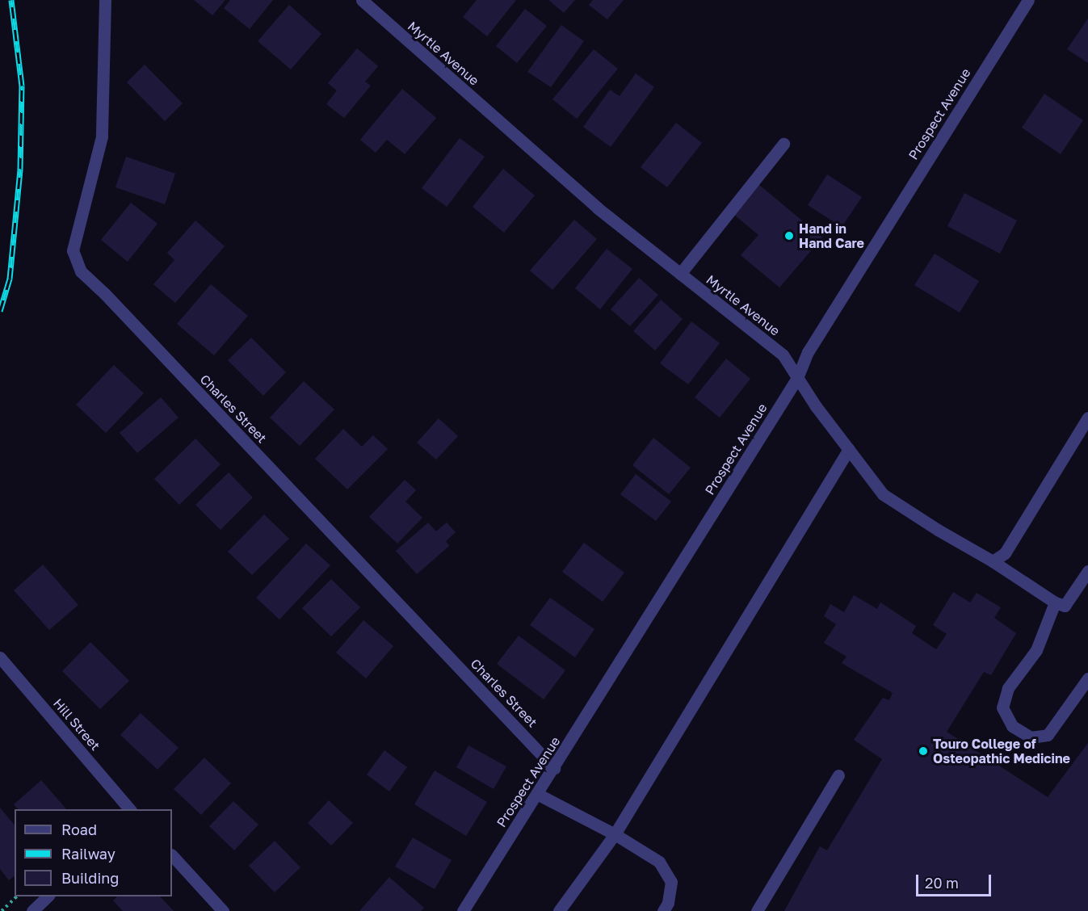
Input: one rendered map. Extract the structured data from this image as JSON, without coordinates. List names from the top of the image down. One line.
{"streets":{"street":["Myrtle Avenue","Prospect Avenue","Charles Street","Hill Street"]},"crossings":[["Myrtle Avenue","Prospect Avenue"],["Prospect Avenue","Charles Street"]],"places":["Hand in Hand Care","Touro College of Osteopathic Medicine"],"legend":["Road","Railway","Building"],"scale_bar":"20 m"}
